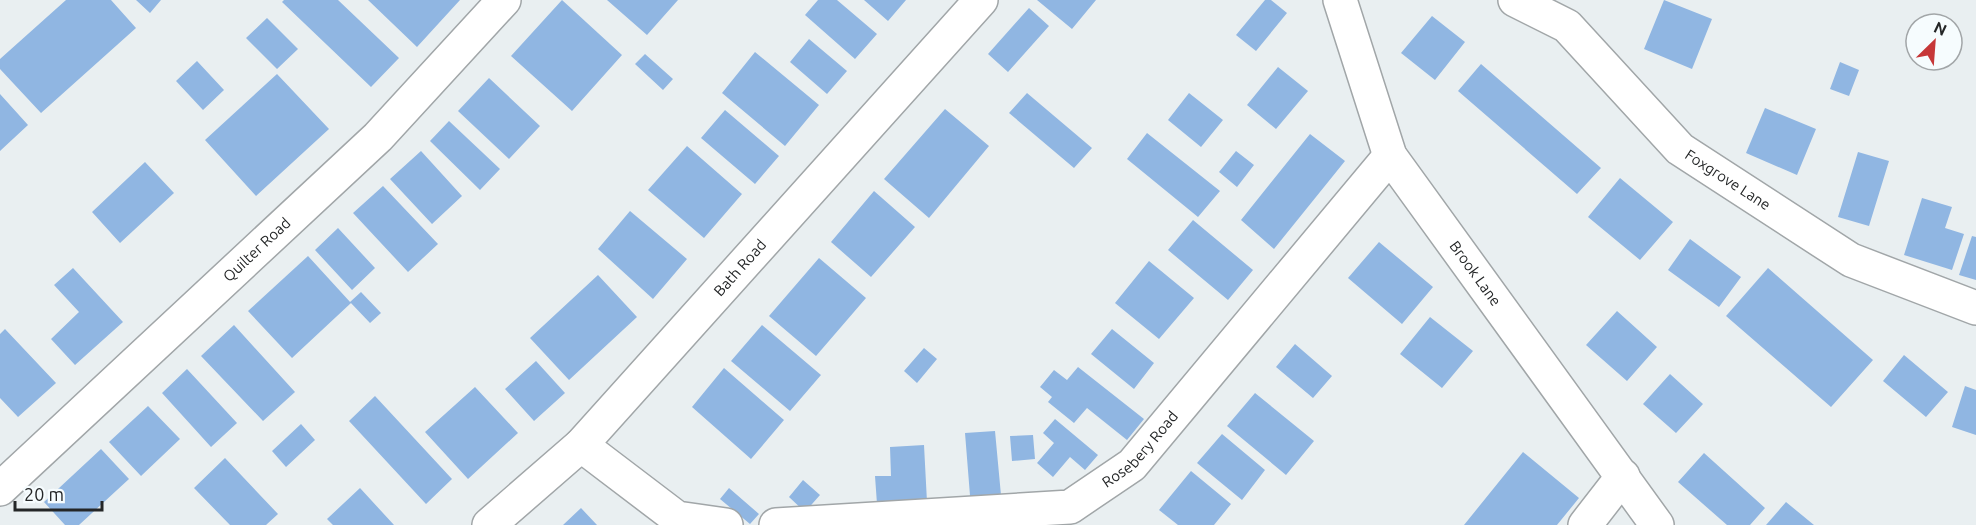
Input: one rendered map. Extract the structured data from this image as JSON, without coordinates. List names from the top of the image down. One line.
{"streets":{"street":["Foxgrove Lane","Quilter Road","Bath Road","Brook Lane","Rosebery Road"]},"crossings":[["Brook Lane","Rosebery Road"]],"scale_bar":"20 m","north":"top right"}
